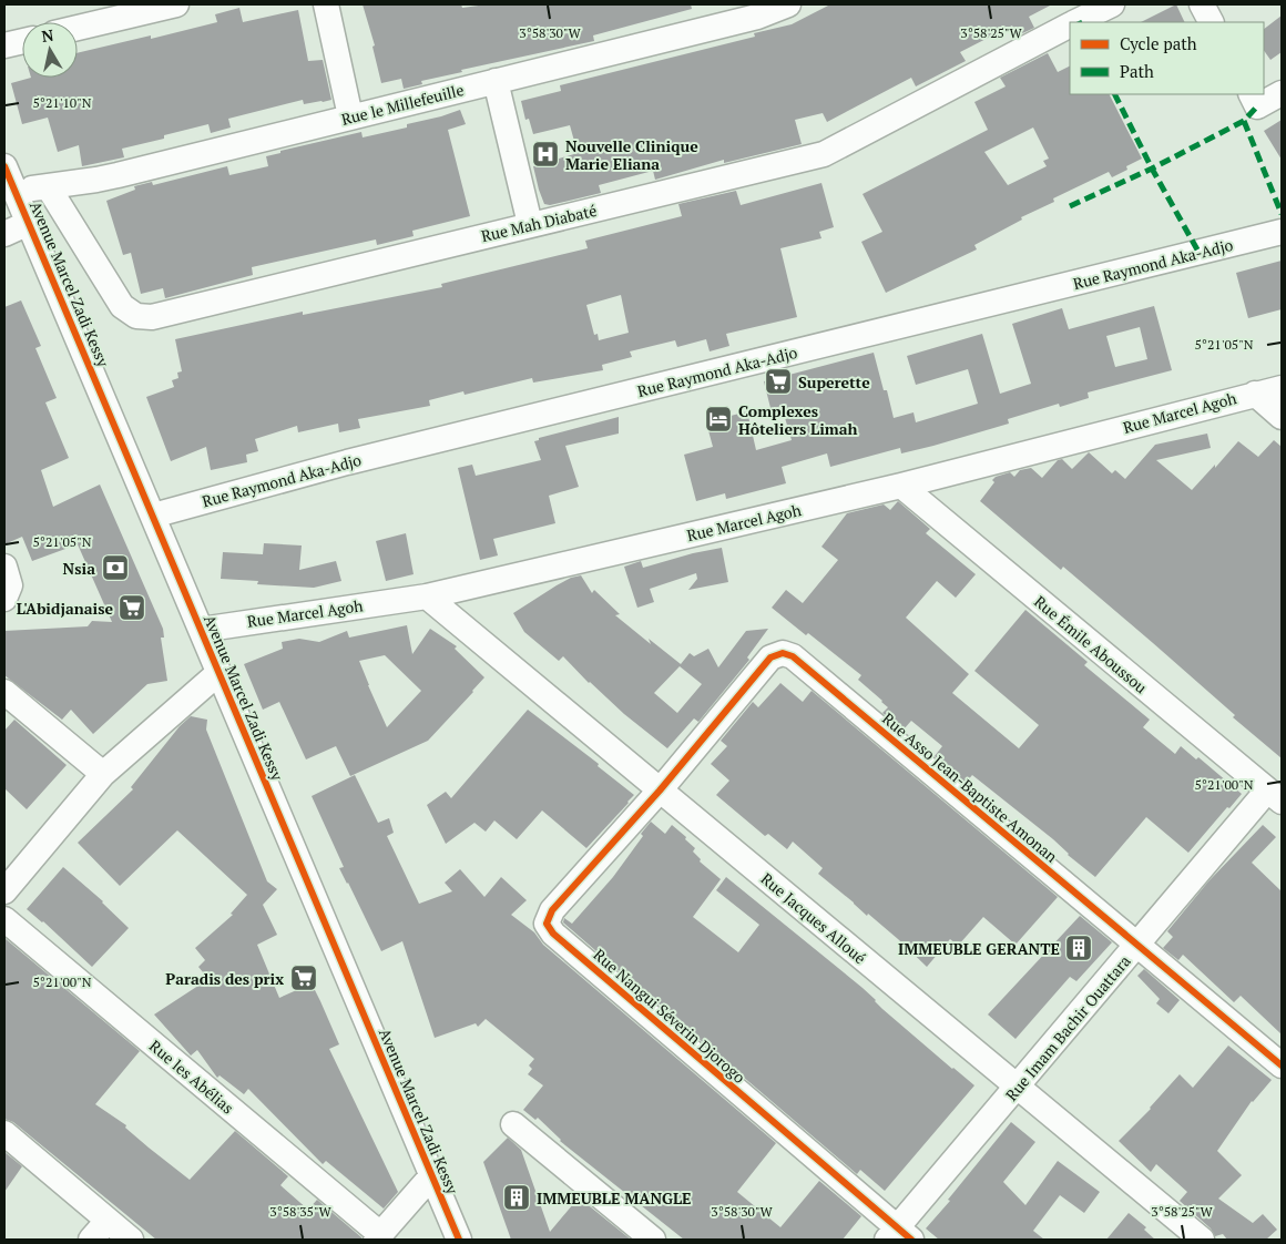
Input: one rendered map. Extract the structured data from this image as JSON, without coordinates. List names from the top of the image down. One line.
{"streets":{"street":["Rue le Millefeuille","Rue Mah Diabaté","Rue Raymond Aka-Adjo","Avenue Marcel Zadi Kessy","Rue Marcel Agoh","Rue Émile Aboussou","Rue Asso Jean-Baptiste Amonan","Rue Jacques Alloué","Rue Nangui Séverin Djorogo","Rue Imam Bachir Ouattara","Rue les Abélias"]},"crossings":[["Rue le Millefeuille","Rue Mah Diabaté"],["Rue le Millefeuille","Avenue Marcel Zadi Kessy"],["Rue Raymond Aka-Adjo","Avenue Marcel Zadi Kessy"],["Avenue Marcel Zadi Kessy","Rue Marcel Agoh"],["Rue Marcel Agoh","Rue Émile Aboussou"],["Rue Marcel Agoh","Rue Jacques Alloué"],["Rue Émile Aboussou","Rue Imam Bachir Ouattara"],["Rue Asso Jean-Baptiste Amonan","Rue Jacques Alloué"],["Rue Asso Jean-Baptiste Amonan","Rue Nangui Séverin Djorogo"],["Rue Asso Jean-Baptiste Amonan","Rue Imam Bachir Ouattara"],["Rue Jacques Alloué","Rue Nangui Séverin Djorogo"],["Rue Jacques Alloué","Rue Imam Bachir Ouattara"],["Rue Nangui Séverin Djorogo","Rue Imam Bachir Ouattara"]],"places":{"hospital":["Nouvelle Clinique Marie Eliana"],"supermarket":["Superette","L'Abidjanaise","Paradis des prix"],"hotel":["Complexes Hôteliers Limah"],"bank":["Nsia"],"building":["IMMEUBLE GERANTE","IMMEUBLE MANGLE"]},"legend":["Cycle path","Path"],"north":"top","coordinates":["3°58'30\"W","3°58'25\"W","5°21'10\"N","5°21'05\"N","5°21'00\"N","3°58'35\"W"]}
